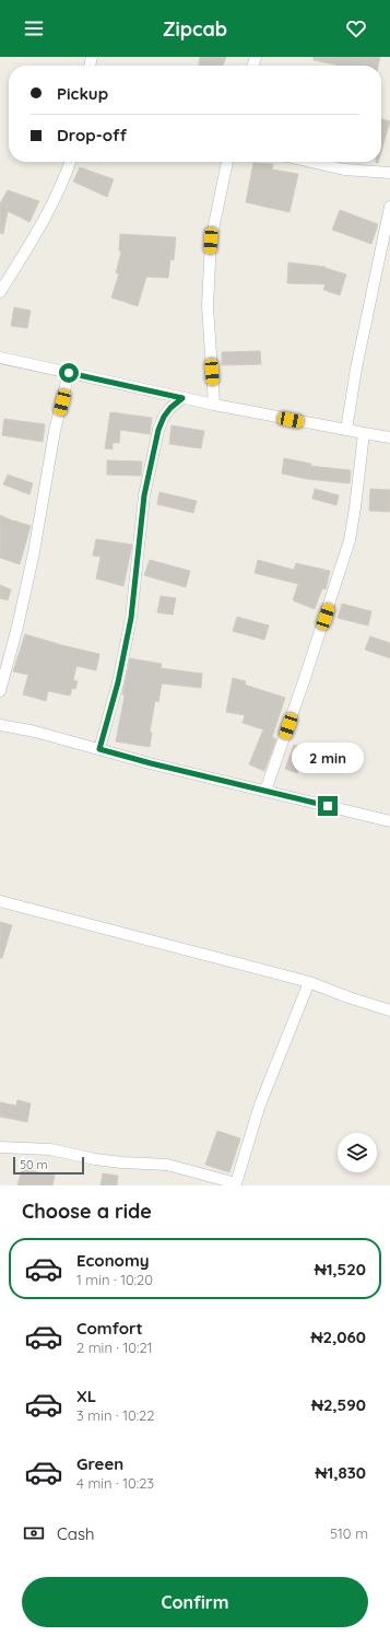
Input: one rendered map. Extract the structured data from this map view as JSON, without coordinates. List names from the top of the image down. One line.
{"scale_bar":"50 m","page":{"header":"Zipcab","banner":["Pickup","Drop-off"],"bubble":"2 min","scale":"50 m","heading":"Choose a ride","list":[{"name":"Economy","note":"1 min · 10:20","value":"₦1,520"},{"name":"Comfort","note":"2 min · 10:21","value":"₦2,060"},{"name":"XL","note":"3 min · 10:22","value":"₦2,590"},{"name":"Green","note":"4 min · 10:23","value":"₦1,830"}],"pay":["Cash","510 m"],"buttons":"Confirm"}}
